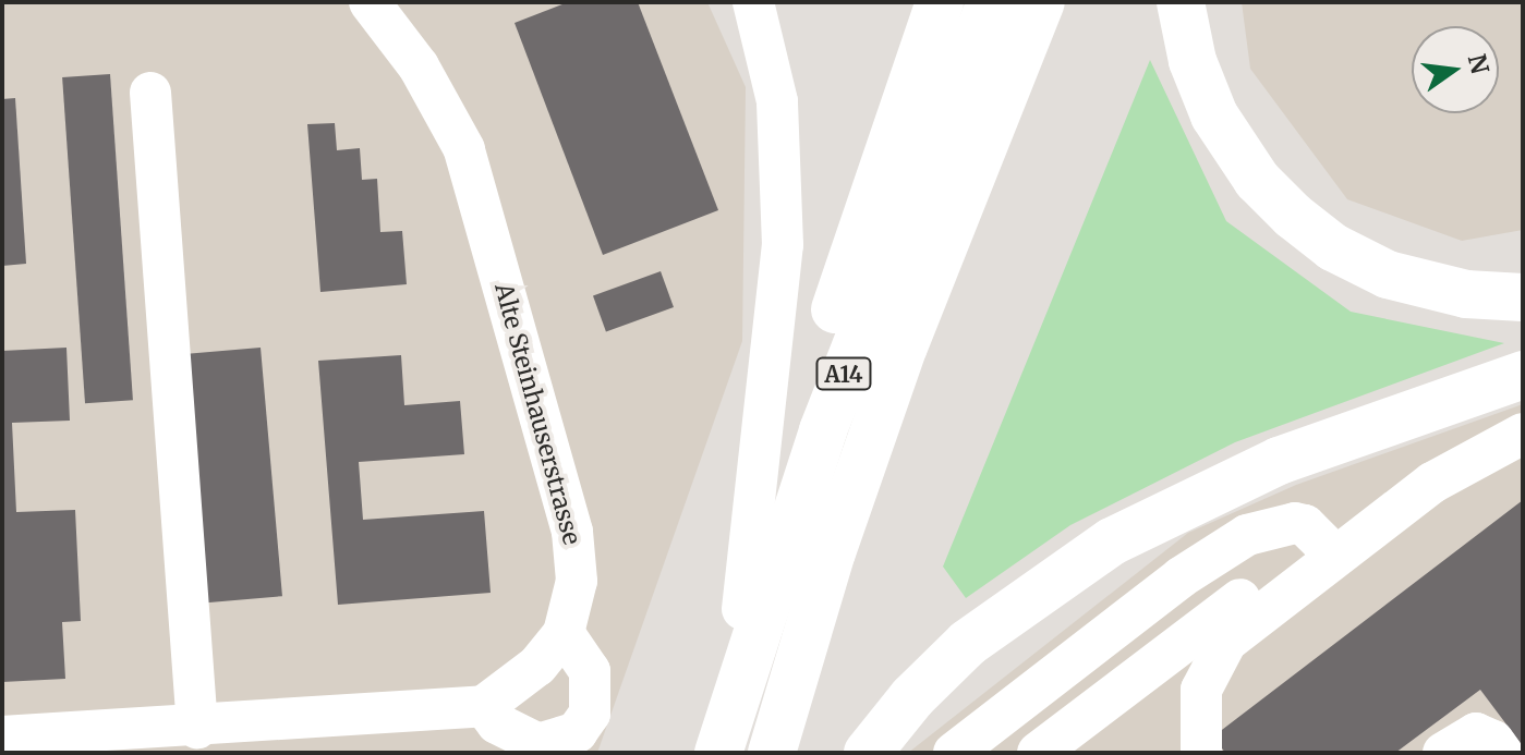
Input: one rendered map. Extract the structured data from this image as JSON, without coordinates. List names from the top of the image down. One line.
{"streets":{"highway":["A14"],"street":["Alte Steinhauserstrasse"]},"north":"right"}
